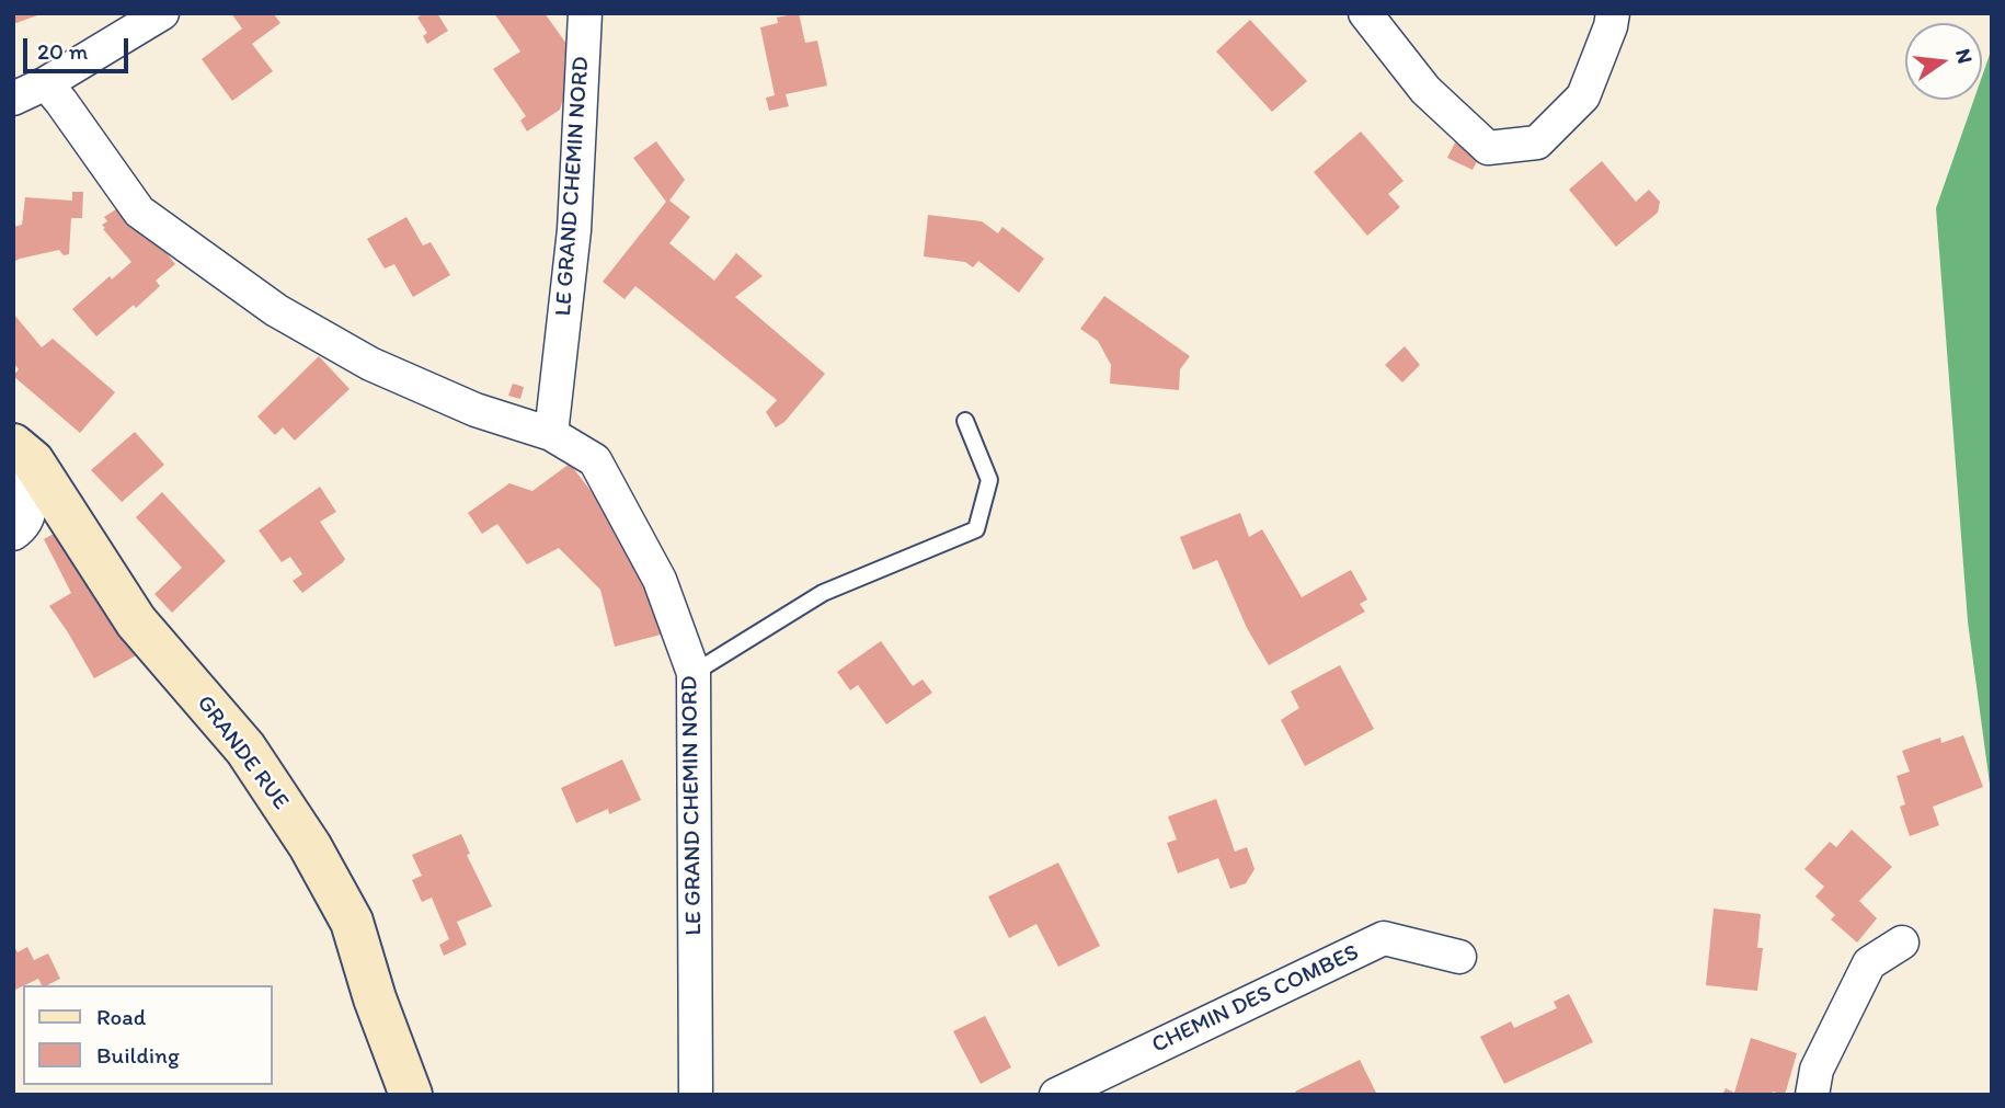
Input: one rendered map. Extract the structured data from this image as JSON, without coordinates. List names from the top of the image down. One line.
{"streets":{"street":["LE GRAND CHEMIN NORD","GRANDE RUE","CHEMIN DES COMBES"]},"legend":["Road","Building"],"scale_bar":"20 m","north":"right"}
